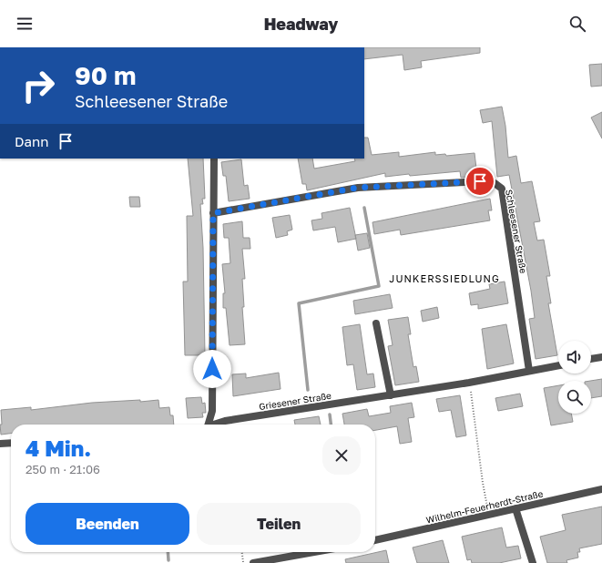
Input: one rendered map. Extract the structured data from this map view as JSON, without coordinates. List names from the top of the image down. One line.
{"streets":{"street":["Schleesener Straße","Griesener Straße","Wilhelm-Feuerherdt-Straße"]},"crossings":[["Schleesener Straße","Griesener Straße"]],"districts":["JUNKERSSIEDLUNG"],"page":{"header":"Headway","turn":["90 m","Schleesener Straße"],"then":"Dann","heading":["4 Min.","250 m · 21:06"],"buttons":["Beenden","Teilen"]}}
